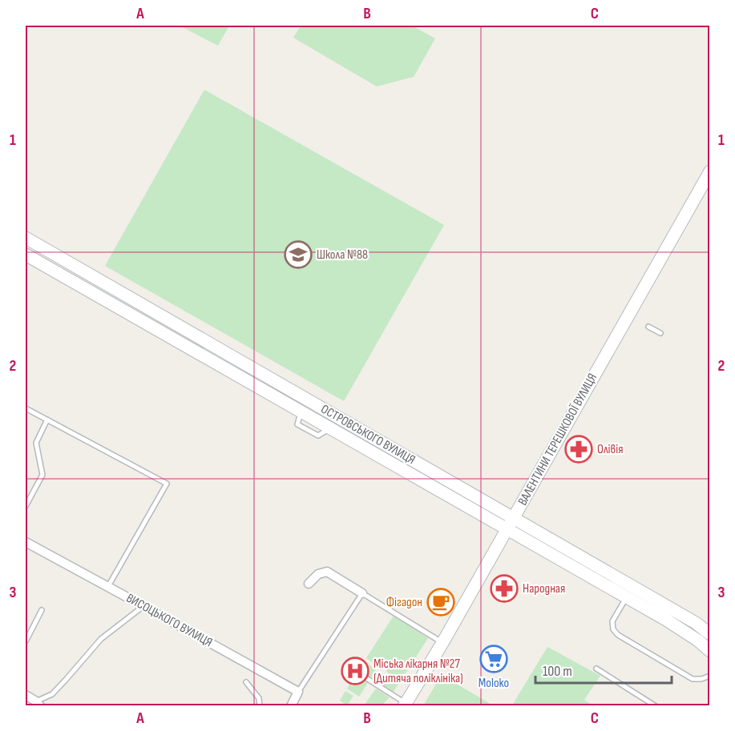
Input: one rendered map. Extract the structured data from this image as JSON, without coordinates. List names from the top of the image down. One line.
{"streets":{"street":["ОСТРОВСЬКОГО ВУЛИЦЯ","ВАЛЕНТИНИ ТЕРЕШКОВОЇ ВУЛИЦЯ","ВИСОЦЬКОГО ВУЛИЦЯ"]},"crossings":[["ОСТРОВСЬКОГО ВУЛИЦЯ","ВАЛЕНТИНИ ТЕРЕШКОВОЇ ВУЛИЦЯ"]],"places":{"school or university":["Школа №88"],"pharmacy":["Олівія","Народная"],"cafe":["Фігадон"],"supermarket":["Moloko"],"hospital":["Міська лікарня №27 (Дитяча поліклініка)"]},"scale_bar":"100 m","grid":{"columns":["A","B","C"],"rows":["1","2","3"]}}
